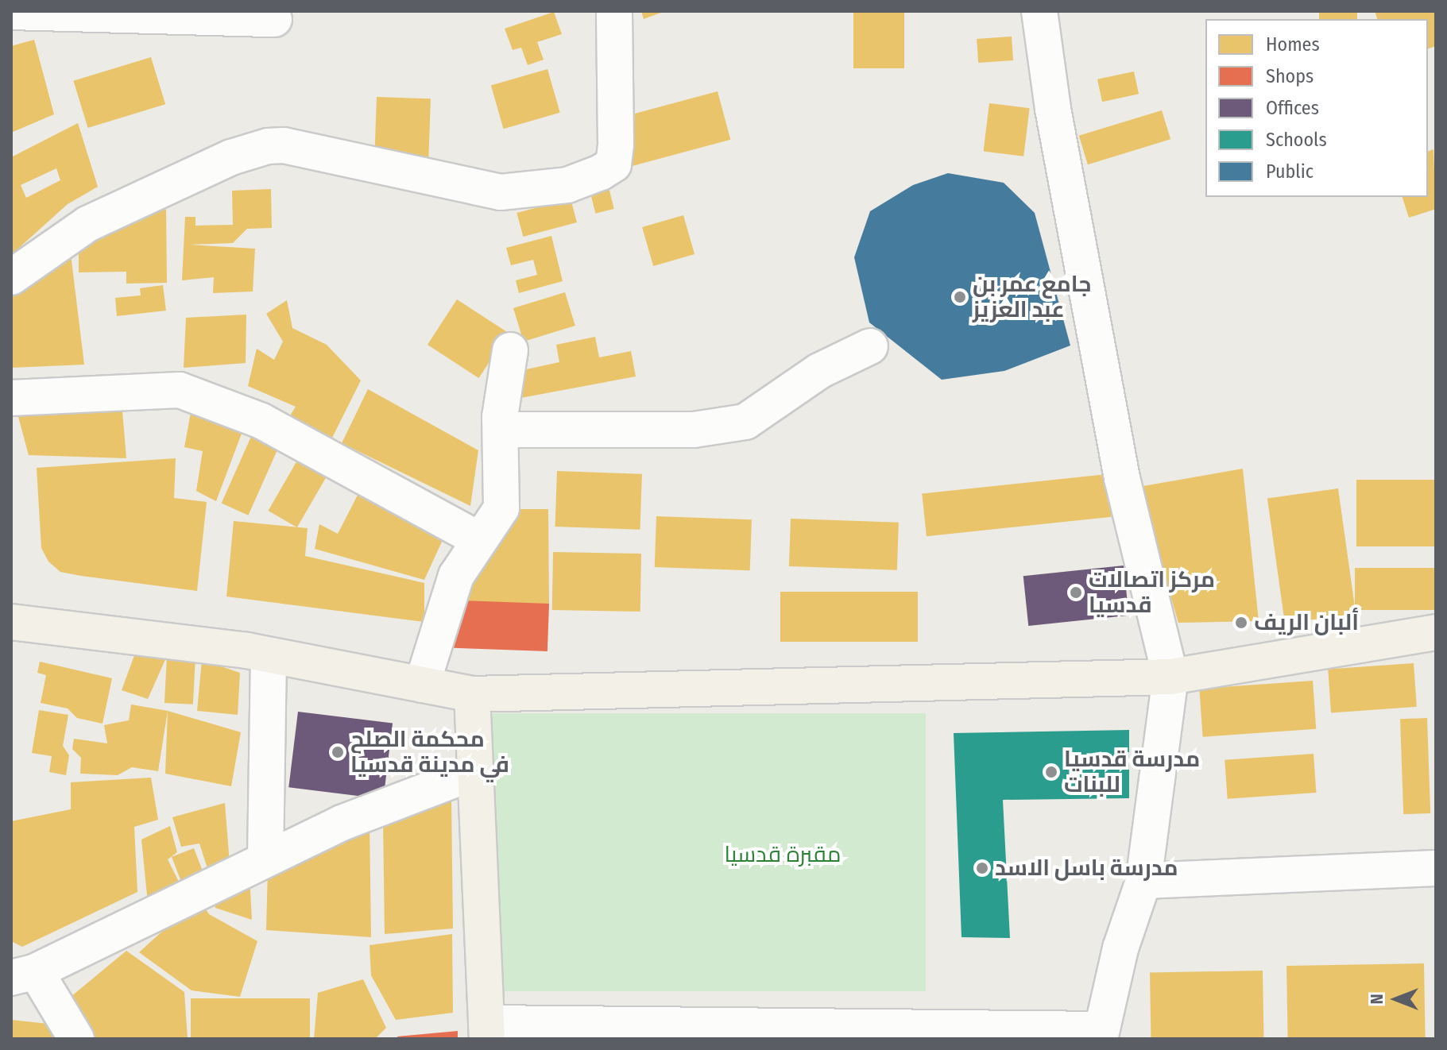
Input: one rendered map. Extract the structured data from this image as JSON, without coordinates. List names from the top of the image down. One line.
{"parks":["مقبرة قدسيا"],"places":["جامع عمر بن عبد العزيز","مركز اتصالات قدسيا","ألبان الريف","محكمة الصلح في مدينة قدسيا","مدرسة قدسيا للبنات","مدرسة باسل الاسد"],"legend":["Homes","Shops","Offices","Schools","Public"],"north":"left"}
